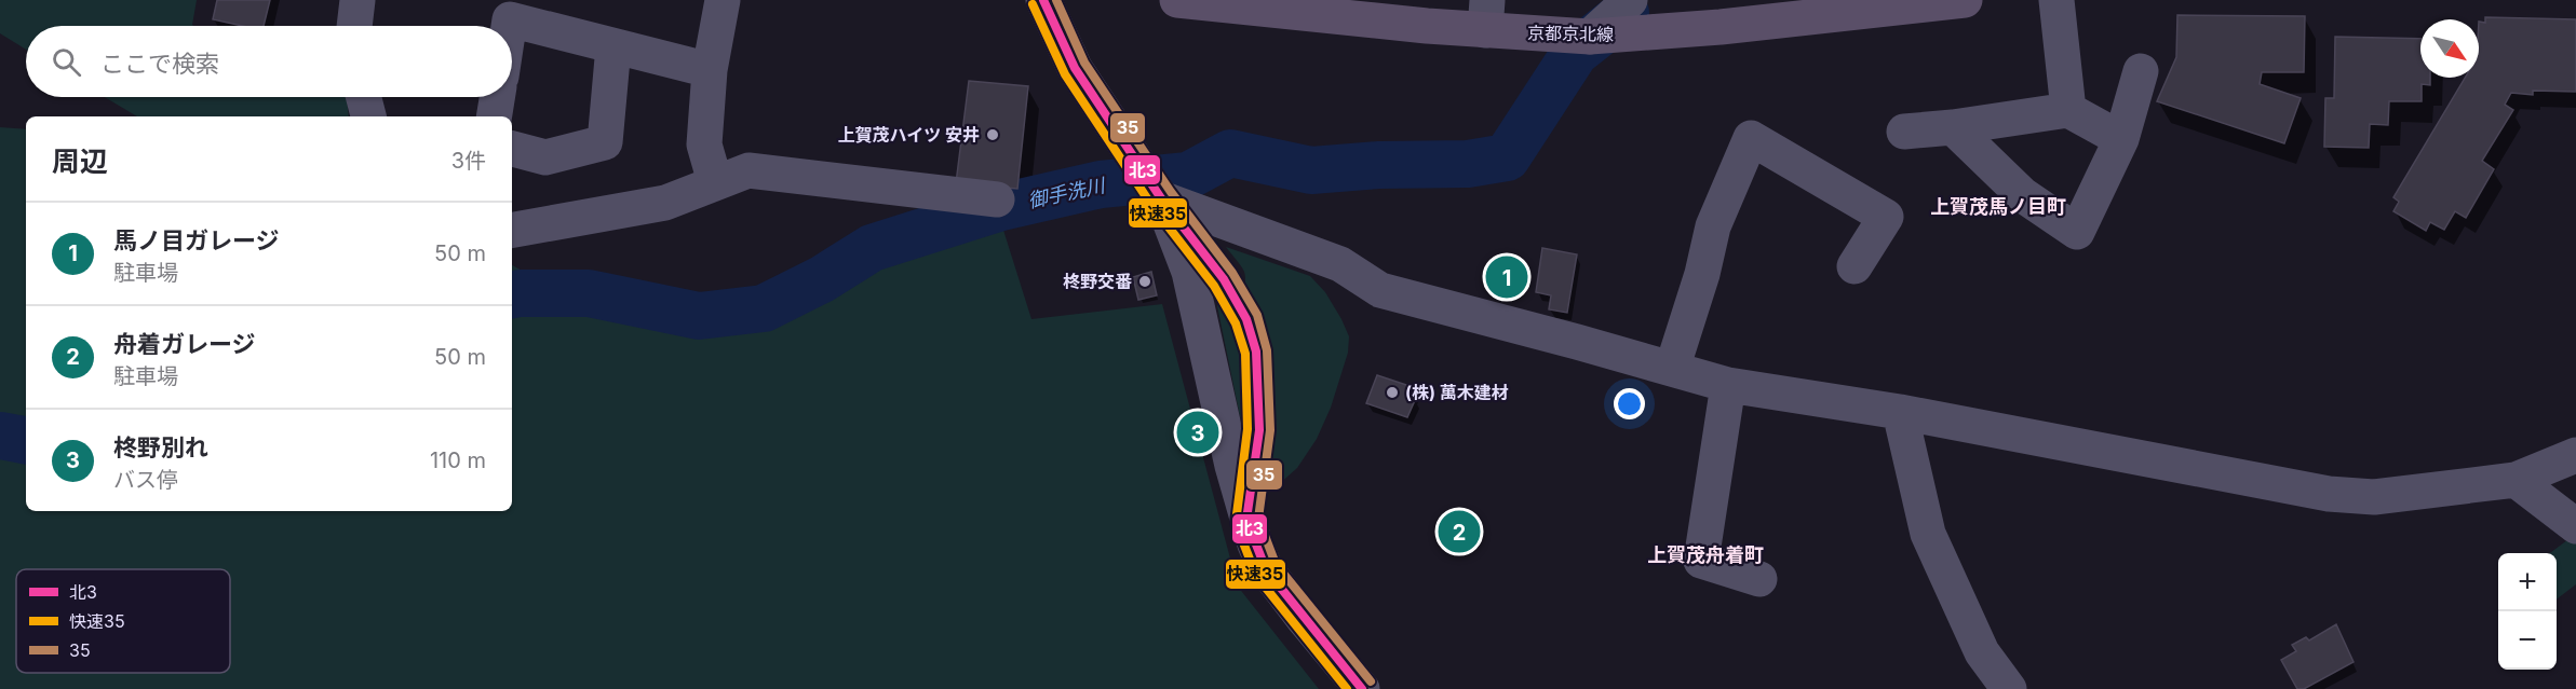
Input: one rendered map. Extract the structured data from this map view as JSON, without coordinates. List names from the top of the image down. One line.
{"streets":{"main road":["京都京北線"]},"districts":["上賀茂馬ノ目町","上賀茂舟着町"],"water":["御手洗川"],"places":["上賀茂ハイツ 安井","柊野交番","(株) 萬木建材"],"lines":["transit line 北3","transit line 35","transit line 快速35"],"legend":["北3","快速35","35"],"north":"bottom right","page":{"search":"ここで検索","heading":["周辺","3件"],"list":[{"mark":"1","name":"馬ノ目ガレージ","note":"駐車場","value":"50 m"},{"mark":"2","name":"舟着ガレージ","note":"駐車場","value":"50 m"},{"mark":"3","name":"柊野別れ","note":"バス停","value":"110 m"}],"pins":["1","3","2"],"map_buttons":["+","−"]}}
